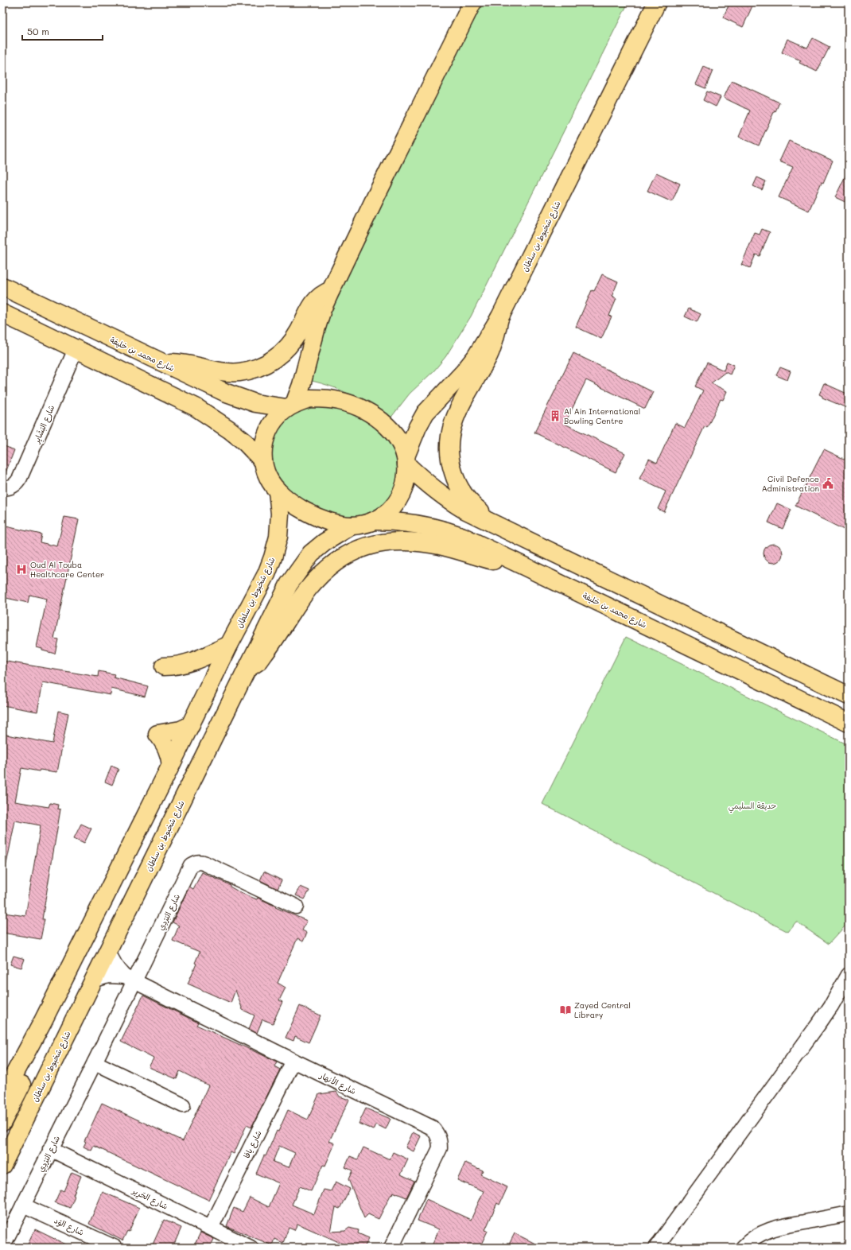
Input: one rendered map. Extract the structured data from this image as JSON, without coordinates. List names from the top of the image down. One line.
{"streets":{"main road":["شارع شخبوط بن سلطان","شارع محمد بن خليفة"],"street":["شارع البَشَايِر","شارع البَرْدِي","شارع الأنهار","شارع يافا","شارع الحَرِير","شارع الوُد"]},"crossings":[["شارع شخبوط بن سلطان","شارع الأنهار"],["شارع البَرْدِي","شارع الأنهار"],["شارع البَرْدِي","شارع الحَرِير"],["شارع البَرْدِي","شارع الوُد"],["شارع الأنهار","شارع يافا"],["شارع يافا","شارع الحَرِير"]],"parks":["حديقة السليمي"],"places":{"building":["Al Ain International Bowling Centre"],"public building":["Civil Defence Administration"],"hospital":["Oud Al Touba Healthcare Center"],"library":["Zayed Central Library"]},"scale_bar":"50 m"}
